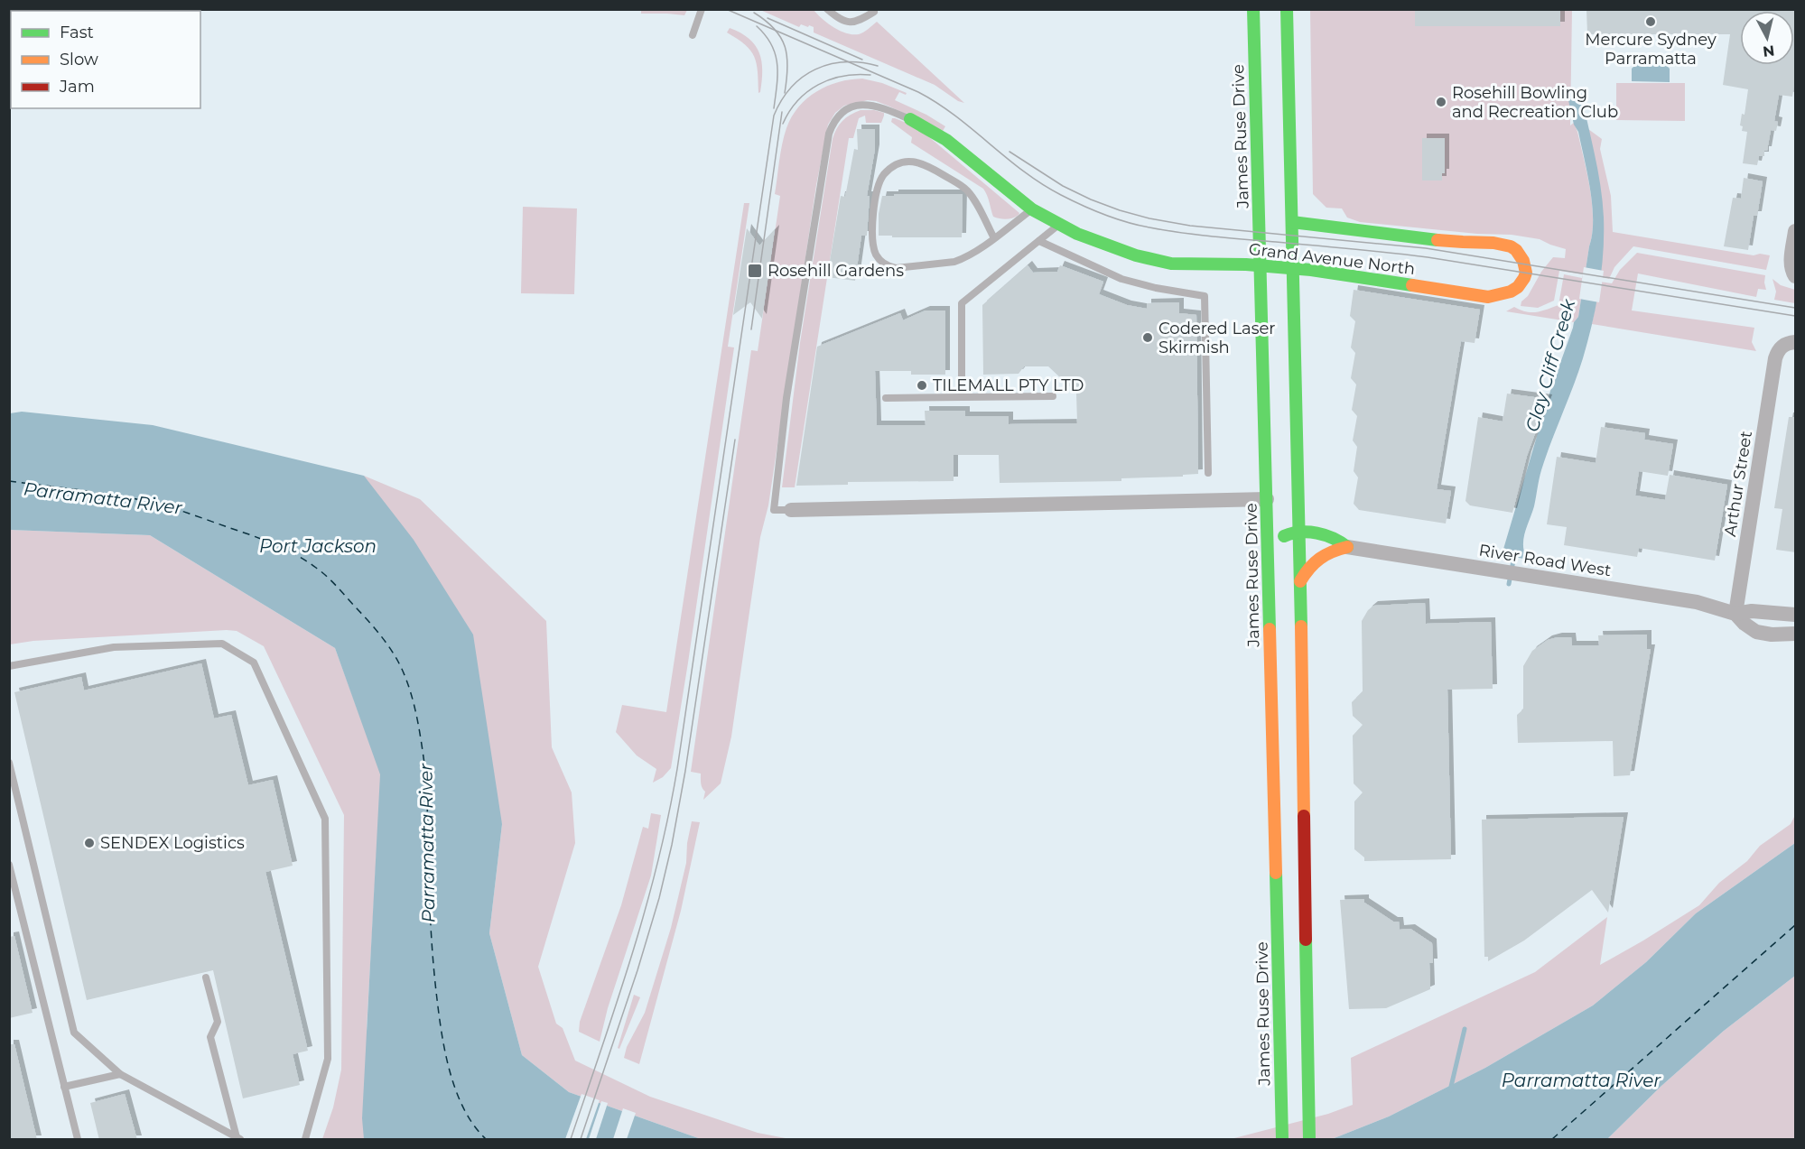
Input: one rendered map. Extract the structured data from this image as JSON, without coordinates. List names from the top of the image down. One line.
{"streets":{"main road":["James Ruse Drive","Grand Avenue North"],"street":["Arthur Street","River Road West"]},"crossings":[["James Ruse Drive","Grand Avenue North"],["Arthur Street","River Road West"]],"water":["Clay Cliff Creek","Parramatta River","Port Jackson"],"places":{"other":["Mercure Sydney Parramatta","Rosehill Bowling and Recreation Club","Codered Laser Skirmish","TILEMALL PTY LTD","SENDEX Logistics"],"transit":["Rosehill Gardens"]},"legend":["Fast","Slow","Jam"],"north":"bottom"}
